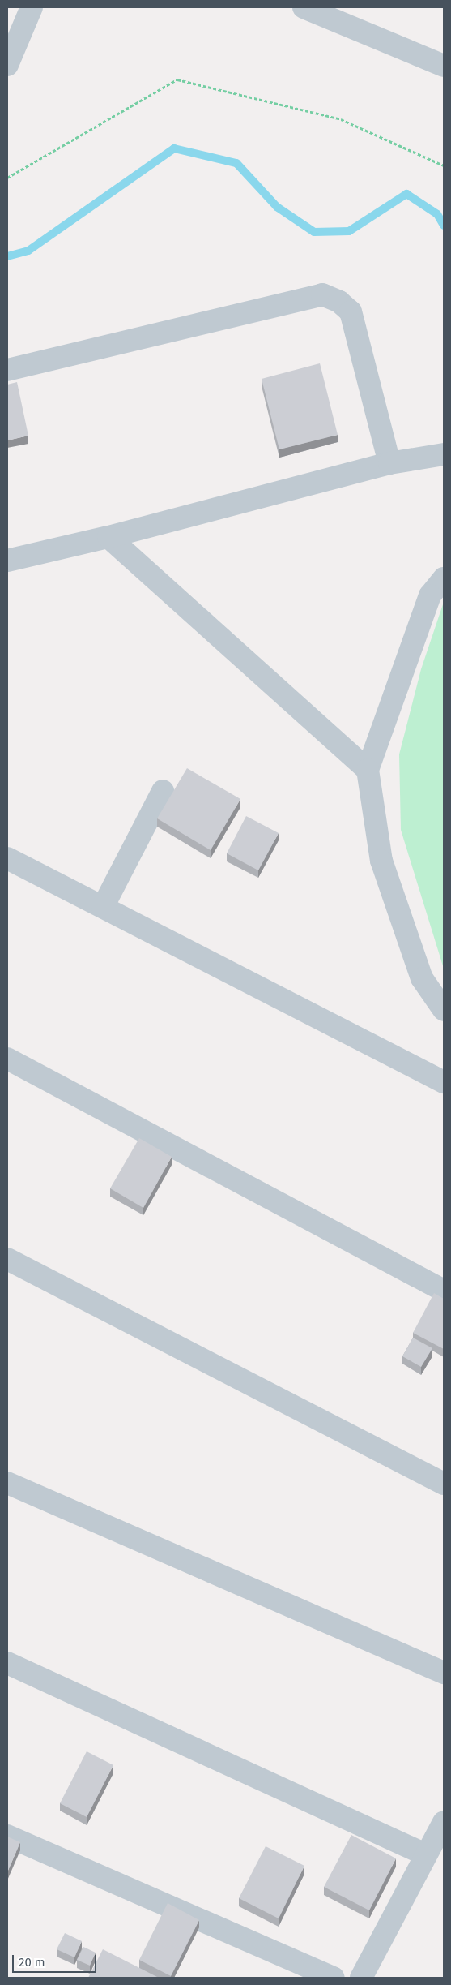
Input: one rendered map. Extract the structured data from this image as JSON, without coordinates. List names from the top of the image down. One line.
{"scale_bar":"20 m"}
